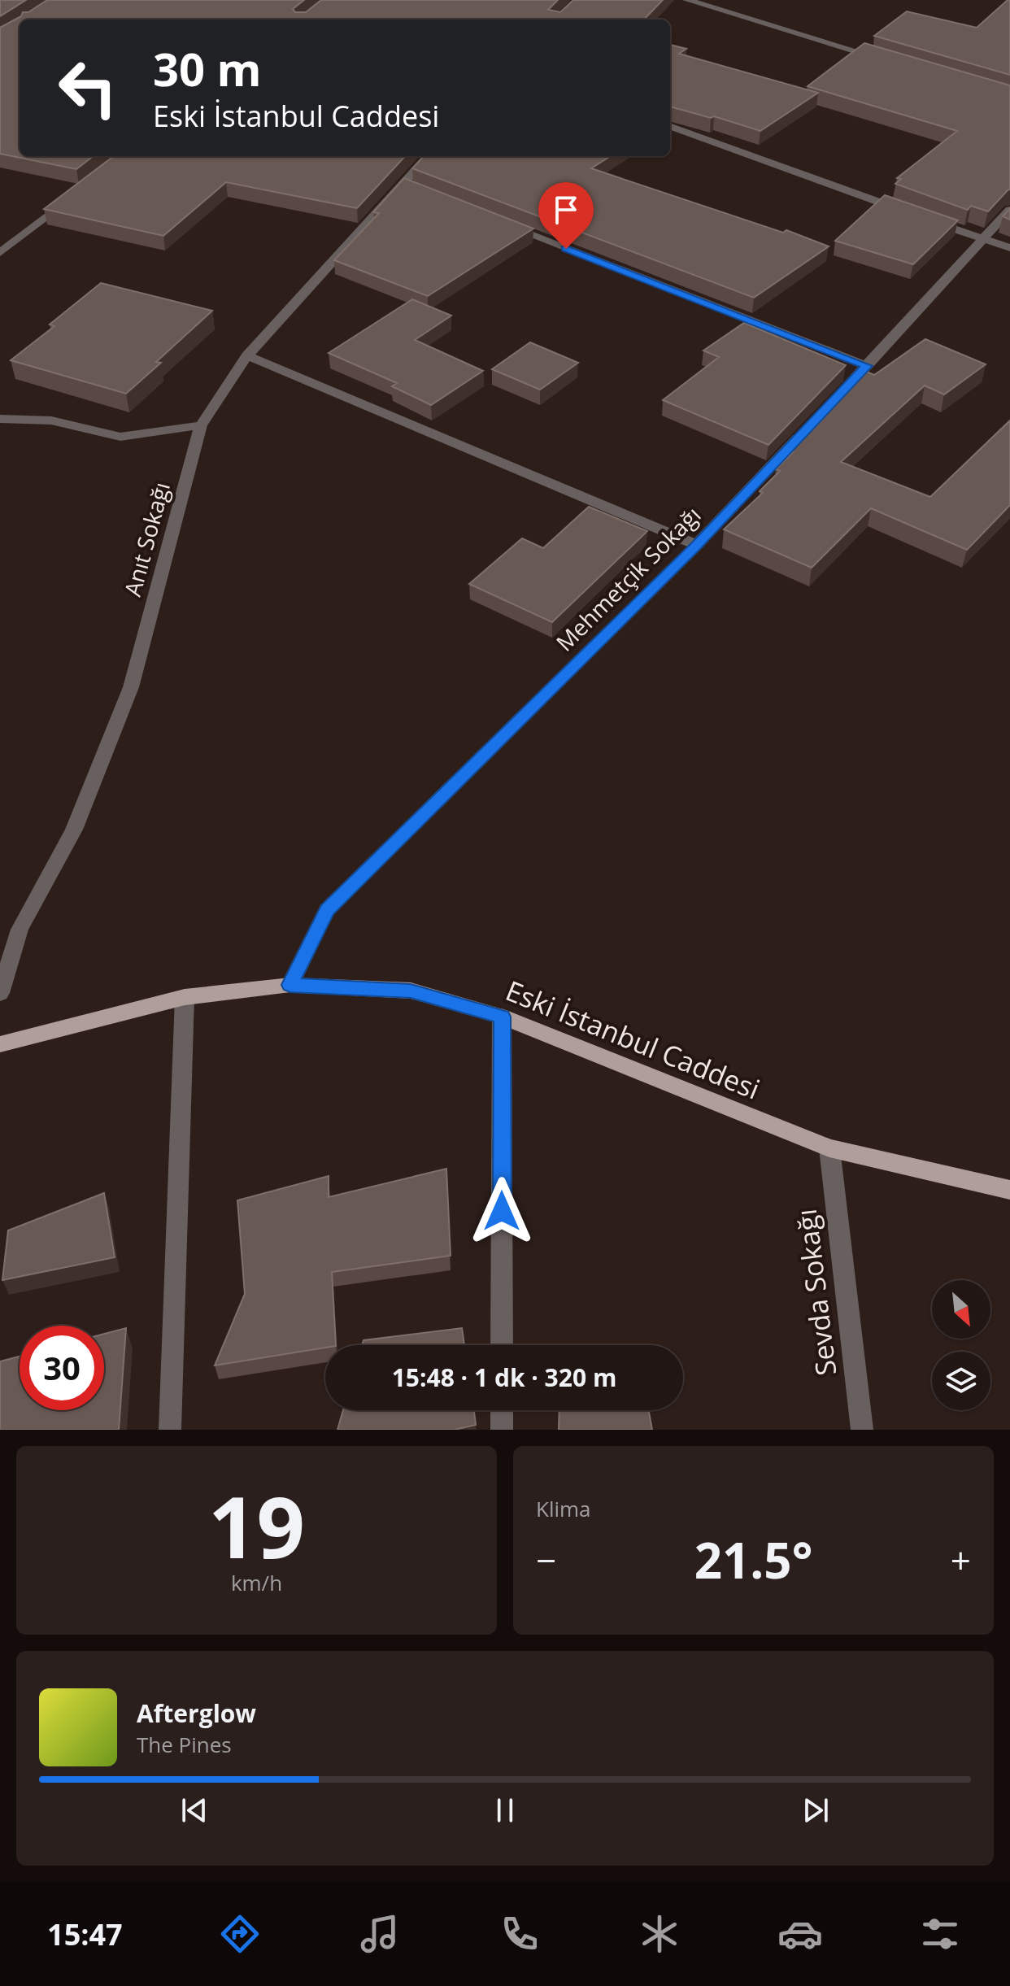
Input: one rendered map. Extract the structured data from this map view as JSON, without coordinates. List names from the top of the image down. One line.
{"streets":{"main road":["Eski İstanbul Caddesi"],"street":["Anıt Sokağı","Mehmetçik Sokağı","Sevda Sokağı"]},"crossings":[["Mehmetçik Sokağı","Eski İstanbul Caddesi"],["Eski İstanbul Caddesi","Sevda Sokağı"]],"north":"bottom right","page":{"turn":["30 m","Eski İstanbul Caddesi"],"limit":"30","trip":"15:48 · 1 dk · 320 m","tile":[["19","km/h"],"Klima"],"heat":["−","21.5°","+"],"song":["Afterglow","The Pines"],"tabs":"15:47"}}
